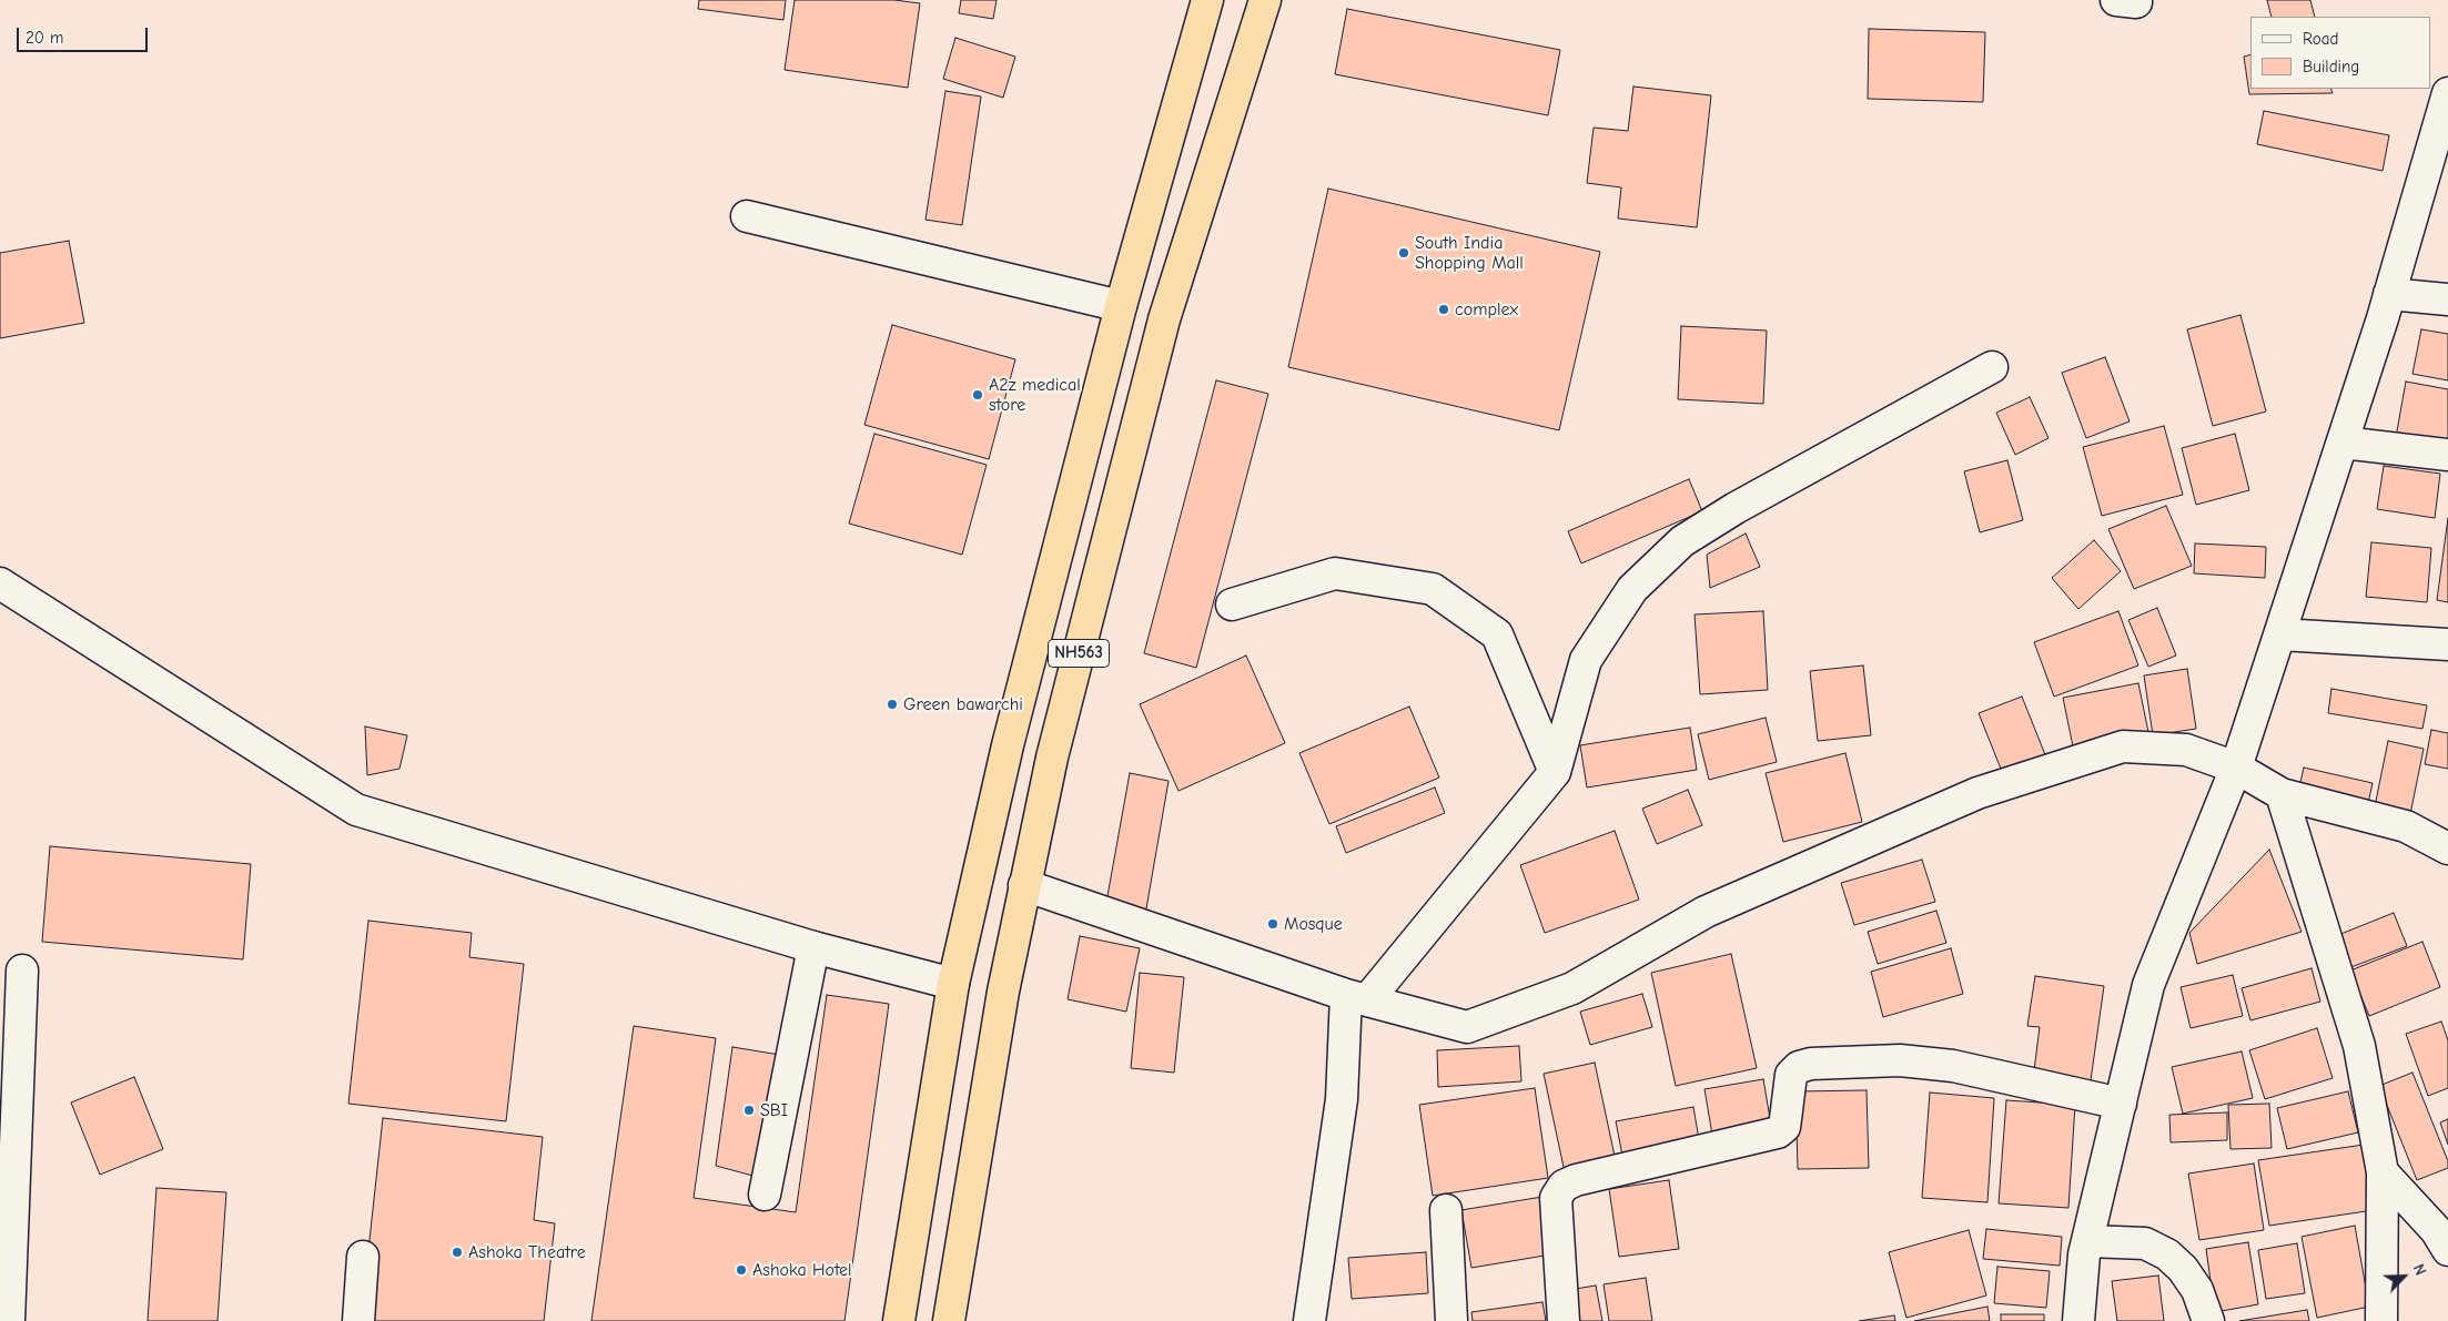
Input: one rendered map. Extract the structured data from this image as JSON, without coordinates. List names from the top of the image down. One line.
{"streets":{"highway":["NH563"]},"places":["South India Shopping Mall","complex","A2z medical store","Green bawarchi","Mosque","SBI","Ashoka Theatre","Ashoka Hotel"],"legend":["Road","Building"],"scale_bar":"20 m","north":"top right"}
